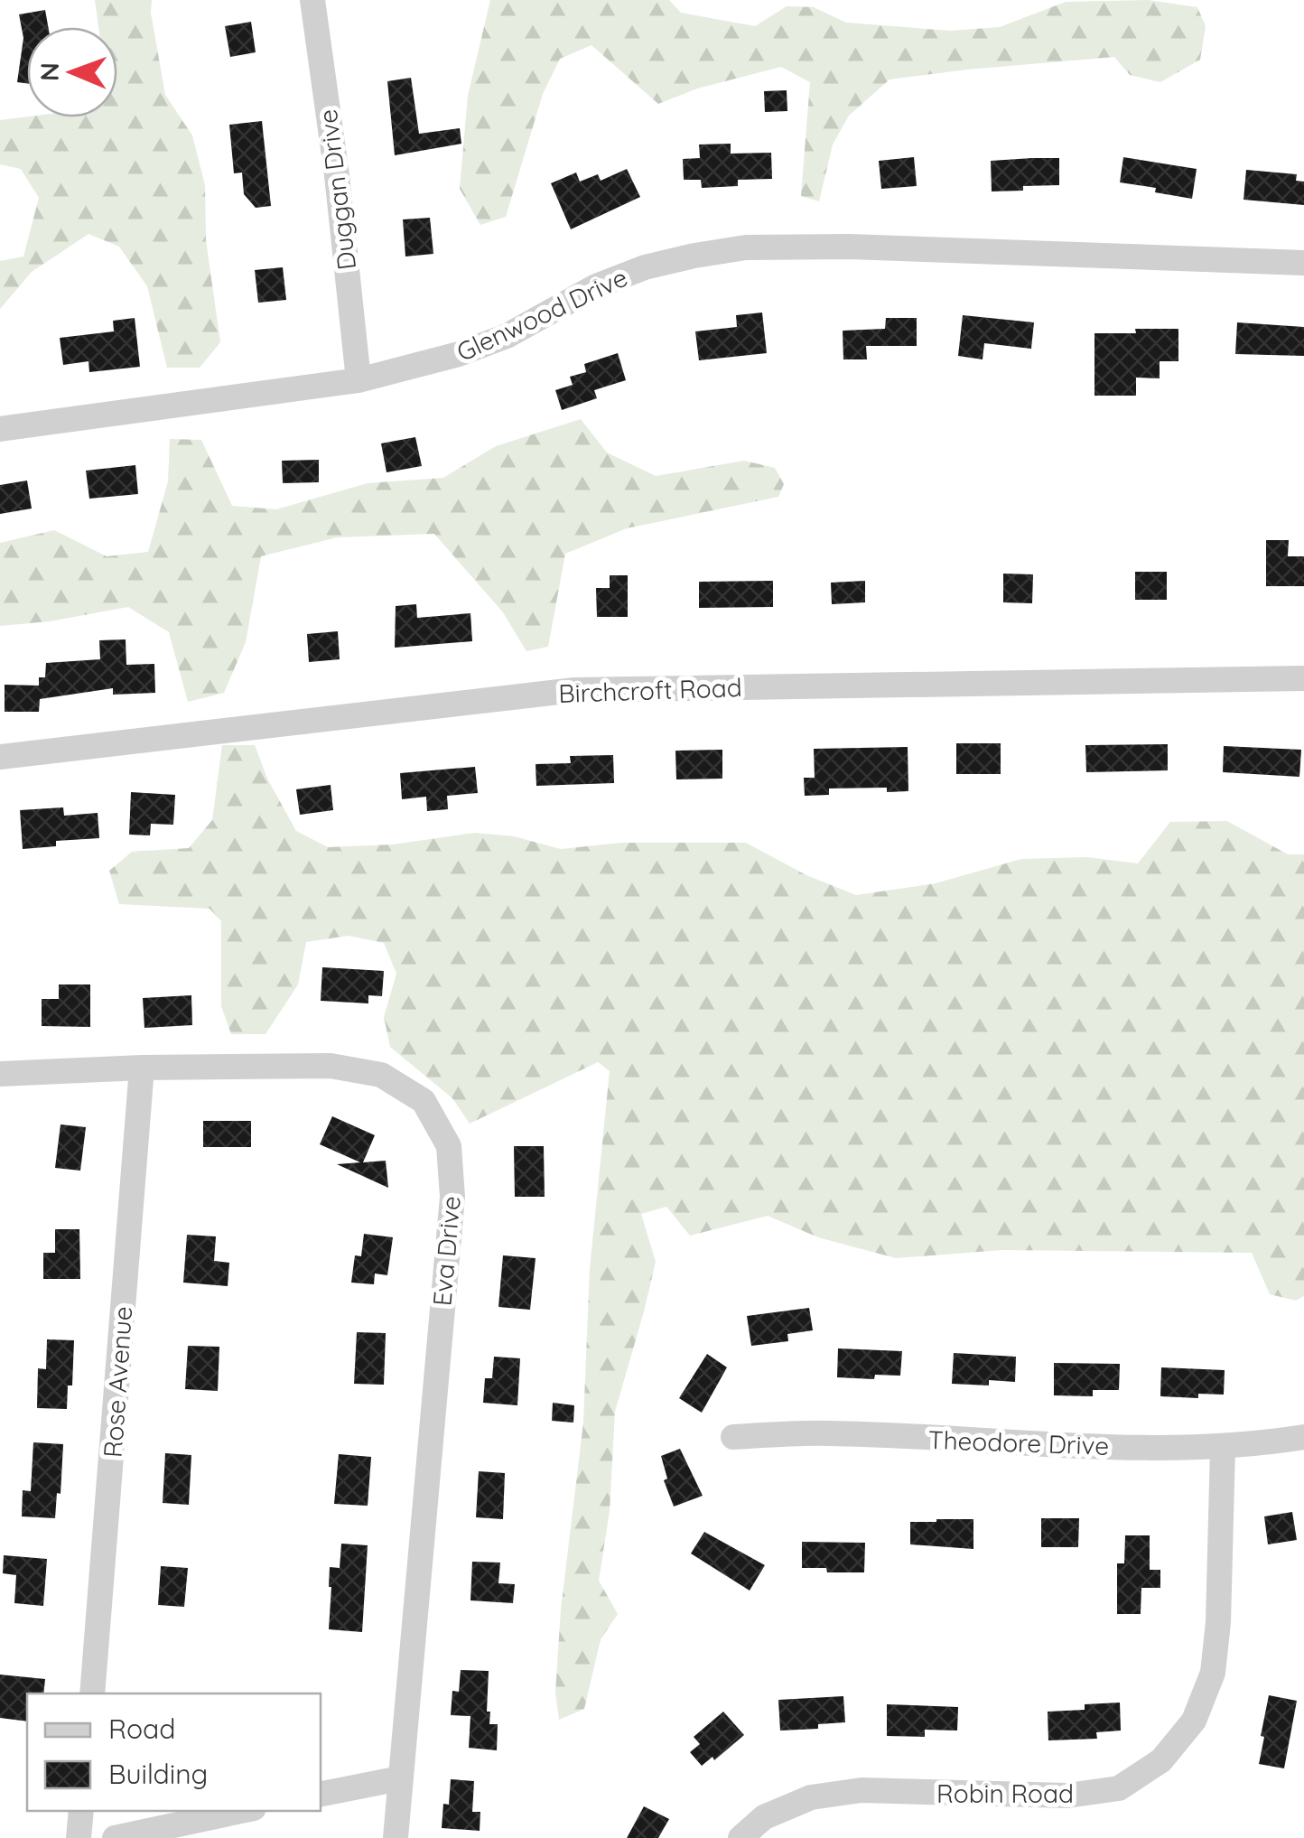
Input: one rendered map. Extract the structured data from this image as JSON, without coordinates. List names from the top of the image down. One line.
{"streets":{"street":["Duggan Drive","Glenwood Drive","Birchcroft Road","Eva Drive","Rose Avenue","Theodore Drive","Robin Road"]},"crossings":[["Duggan Drive","Glenwood Drive"],["Eva Drive","Rose Avenue"],["Theodore Drive","Robin Road"]],"legend":["Road","Building"],"north":"left"}
